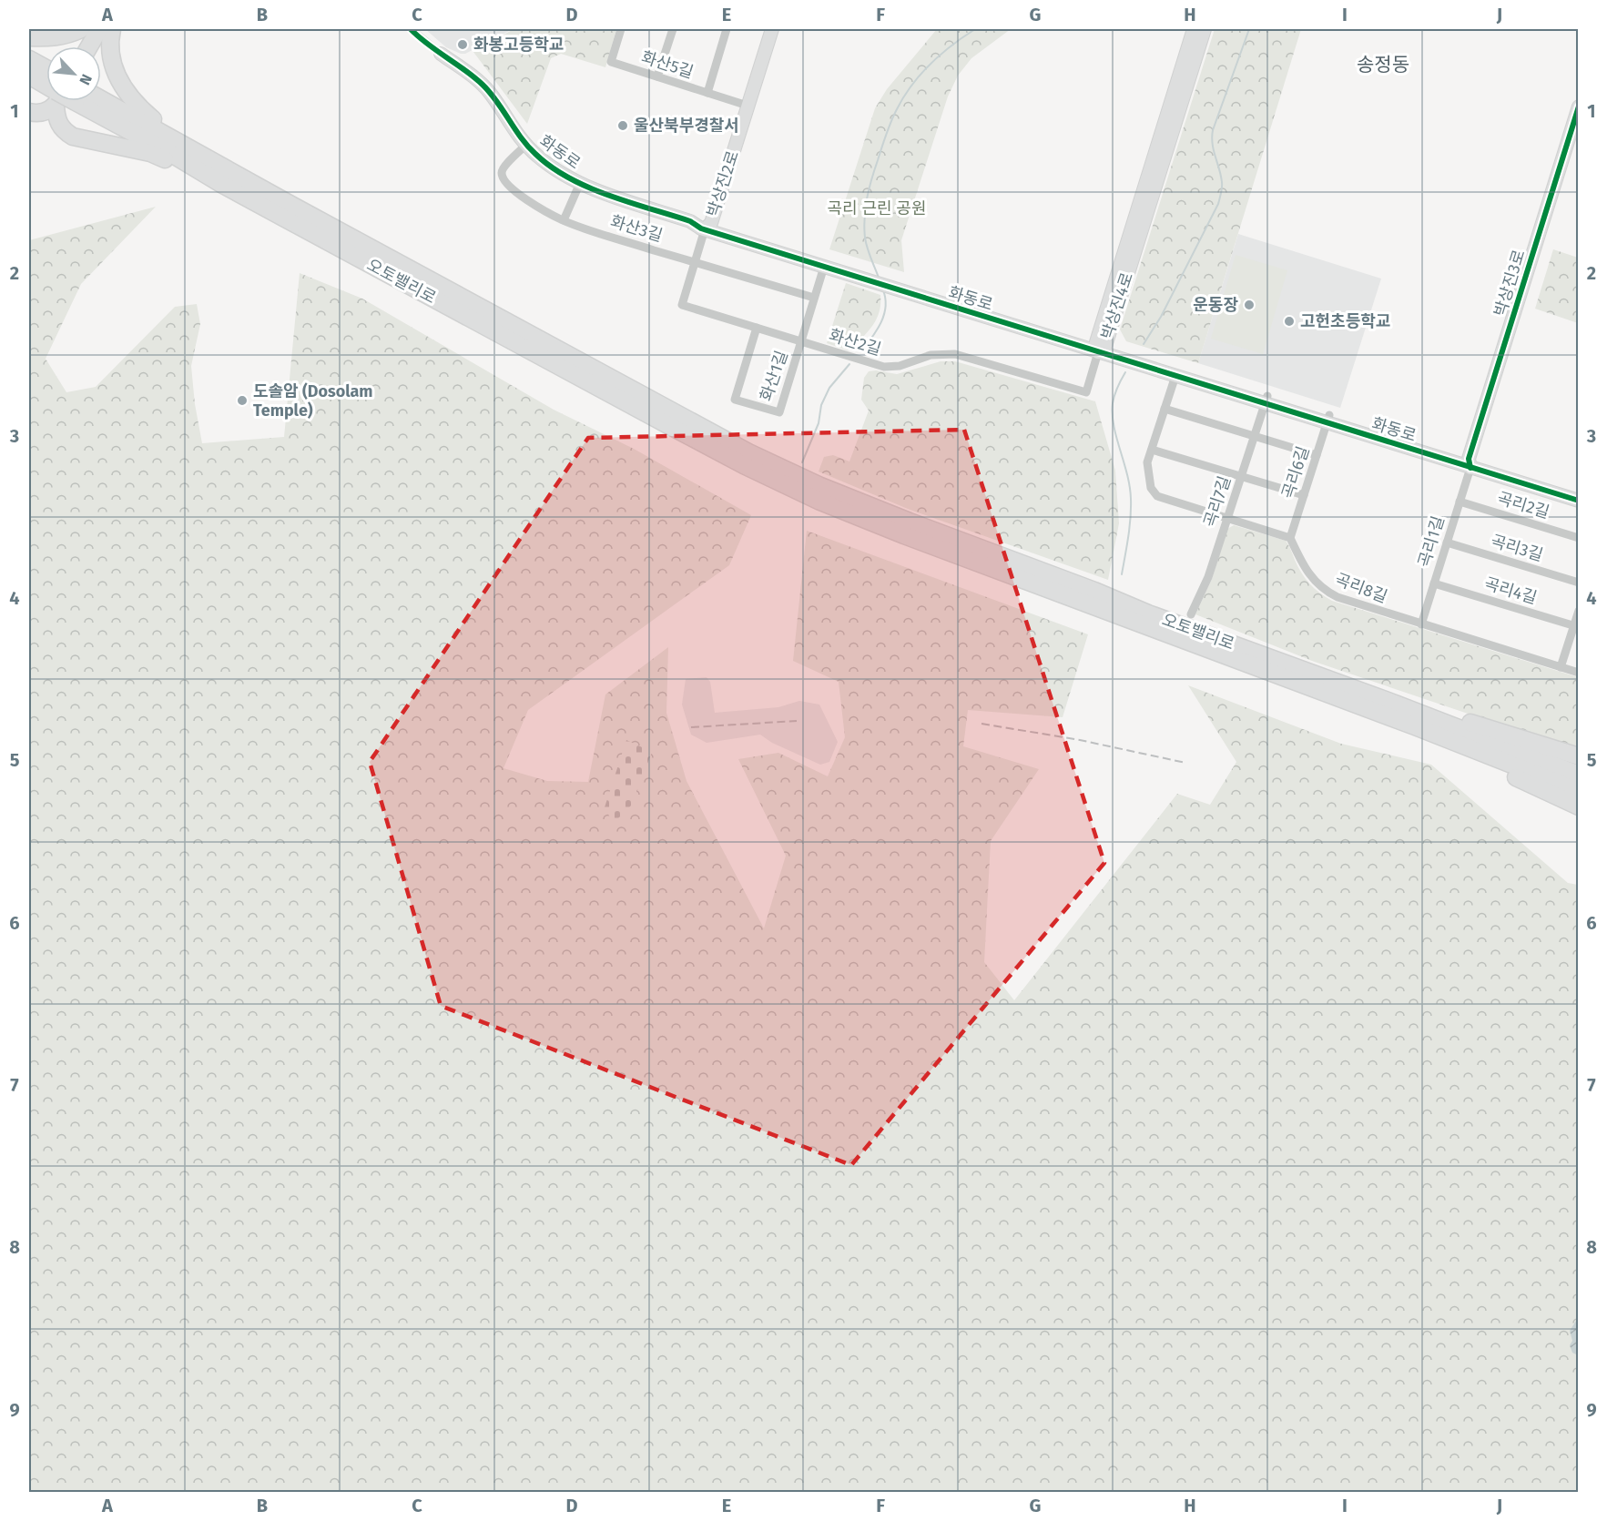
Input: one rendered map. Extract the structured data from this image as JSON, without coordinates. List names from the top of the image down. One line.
{"streets":{"highway":["오토밸리로"],"street":["화산5길","화동로","박상진2로","화산3길","박상진3로","박상진4로","화산2길","화산1길","곡리6길","곡리7길","곡리2길","곡리1길","곡리3길","곡리8길","곡리4길"]},"crossings":[["화산5길","박상진2로"],["화동로","박상진2로"],["화동로","화산3길"],["화동로","박상진3로"],["화동로","박상진4로"],["화동로","화산2길"],["화동로","화산1길"],["화동로","곡리6길"],["화동로","곡리7길"],["화동로","곡리1길"],["박상진2로","화산2길"],["화산3길","화산2길"],["화산3길","화산1길"],["박상진3로","곡리1길"],["박상진4로","화산2길"],["화산2길","화산1길"],["곡리6길","곡리8길"],["곡리2길","곡리1길"],["곡리1길","곡리3길"],["곡리1길","곡리8길"],["곡리1길","곡리4길"]],"districts":["송정동"],"parks":["곡리 근린 공원"],"places":["화봉고등학교","울산북부경찰서","운동장","고헌초등학교","도솔암 (Dosolam Temple)"],"north":"bottom right","grid":{"columns":["A","B","C","D","E","F","G","H","I","J"],"rows":["1","2","3","4","5","6","7","8","9"]}}
